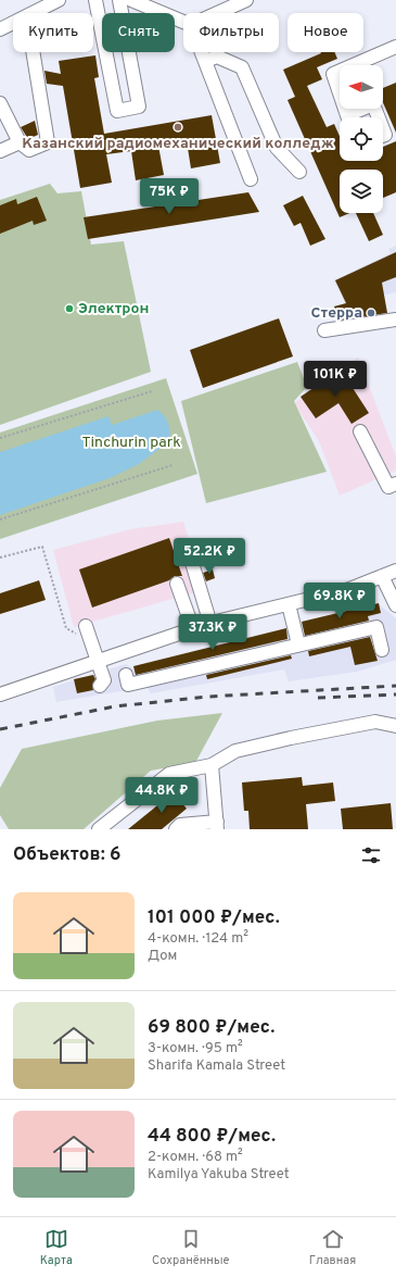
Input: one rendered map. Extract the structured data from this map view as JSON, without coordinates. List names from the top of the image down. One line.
{"parks":["Tinchurin park"],"places":["Казанский радиомеханический колледж","Электрон","Стерра"],"north":"left","page":{"chip":["Купить","Снять","Фильтры","Новое"],"price":["75K ₽","101K ₽","52.2K ₽","69.8K ₽","37.3K ₽","44.8K ₽"],"heading":"Объектов: 6","list":[{"name":"101 000 ₽/мес.","note":"4-комн. · 124 m² · Дом"},{"name":"69 800 ₽/мес.","note":"3-комн. · 95 m² · Sharifa Kamala Street"},{"name":"44 800 ₽/мес.","note":"2-комн. · 68 m² · Kamilya Yakuba Street"}],"tabs":["Карта","Сохранённые","Главная"]}}
